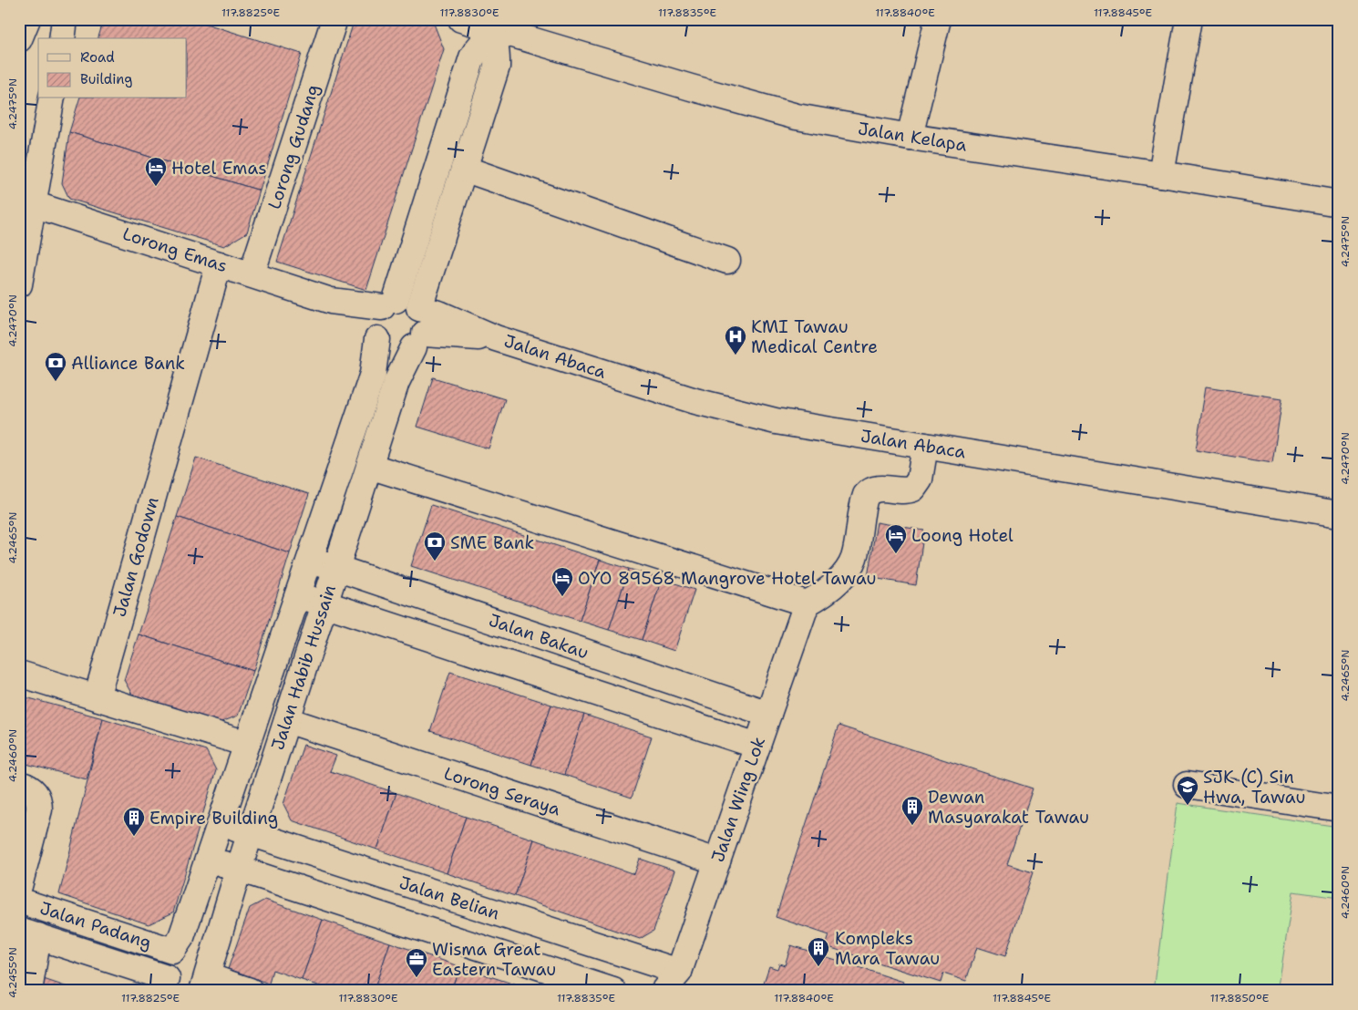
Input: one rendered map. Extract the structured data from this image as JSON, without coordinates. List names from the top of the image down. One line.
{"streets":{"street":["Jalan Kelapa","Lorong Gudang","Lorong Emas","Jalan Abaca","Jalan Godown","Jalan Bakau","Jalan Habib Hussain","Lorong Seraya","Jalan Wing Lok","Jalan Belian","Jalan Padang"]},"crossings":[["Lorong Gudang","Lorong Emas"],["Lorong Emas","Jalan Abaca"],["Lorong Emas","Jalan Godown"],["Lorong Emas","Jalan Habib Hussain"],["Jalan Abaca","Jalan Habib Hussain"],["Jalan Bakau","Jalan Habib Hussain"],["Jalan Bakau","Jalan Wing Lok"],["Jalan Habib Hussain","Lorong Seraya"],["Jalan Habib Hussain","Jalan Belian"],["Jalan Habib Hussain","Jalan Padang"],["Lorong Seraya","Jalan Wing Lok"],["Jalan Wing Lok","Jalan Belian"]],"places":{"hotel":["Hotel Emas","Loong Hotel","OYO 89568 Mangrove Hotel Tawau"],"hospital":["KMI Tawau Medical Centre"],"bank":["Alliance Bank","SME Bank"],"school or university":["SJK (C) Sin Hwa, Tawau"],"building":["Dewan Masyarakat Tawau","Empire Building","Kompleks Mara Tawau"],"office":["Wisma Great Eastern Tawau"]},"legend":["Road","Building"],"coordinates":["117.8825°E","117.8830°E","117.8835°E","117.8840°E","117.8845°E","4.2475°N","4.2470°N","4.2465°N","4.2460°N","4.2455°N","117.8850°E"]}
